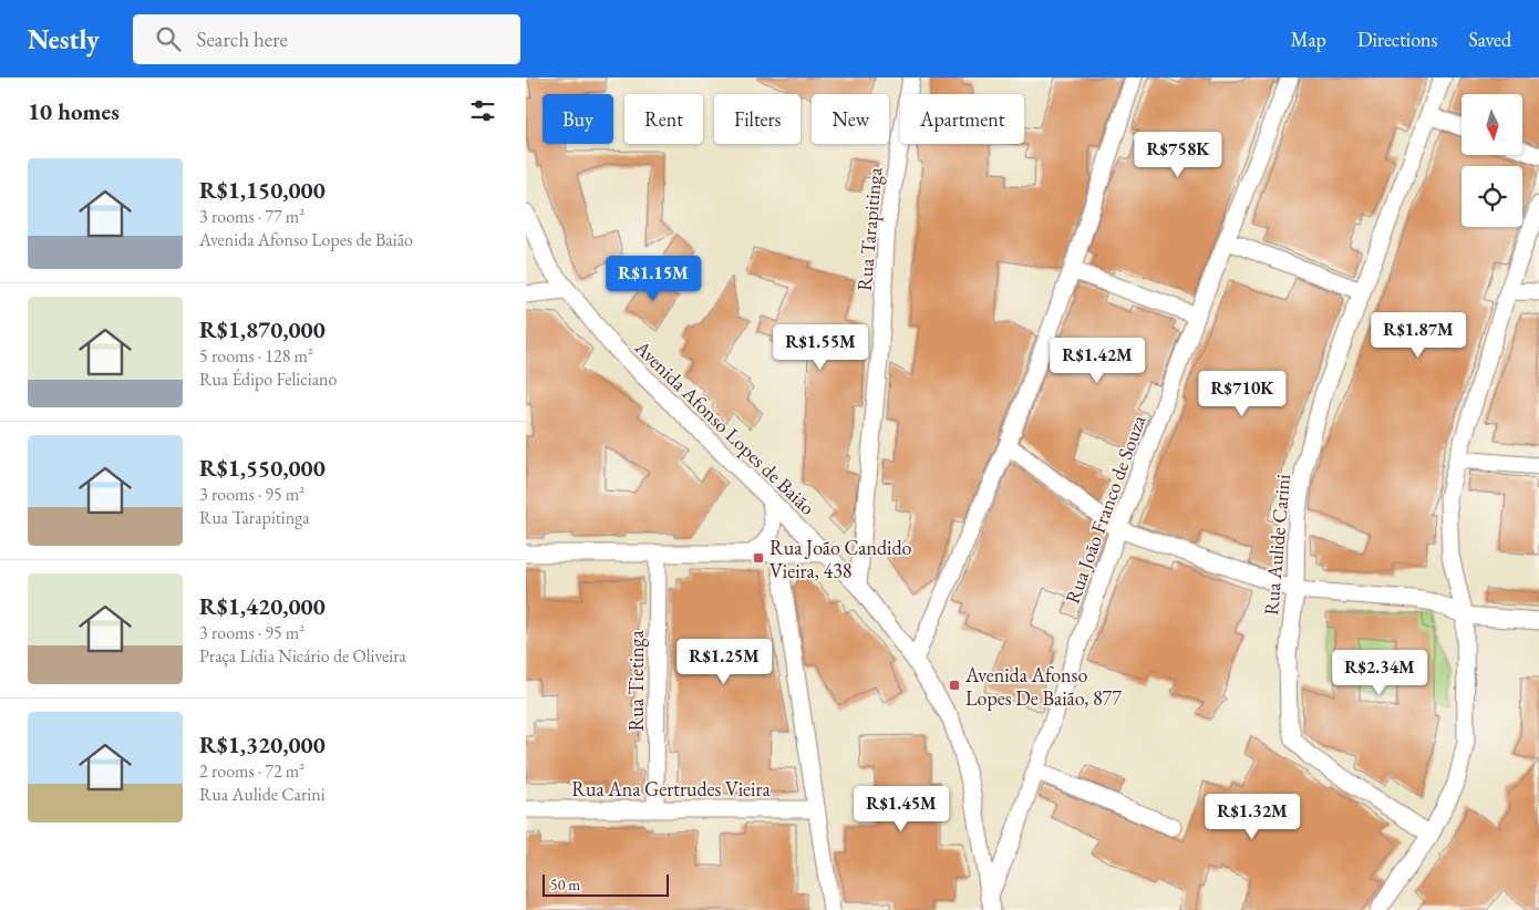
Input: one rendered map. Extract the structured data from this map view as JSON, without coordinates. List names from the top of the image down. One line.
{"streets":{"street":["Rua Tarapitinga","Avenida Afonso Lopes de Baião","Rua João Franco de Souza","Rua Aulide Carini","Rua Tietinga","Rua Ana Gertrudes Vieira"]},"crossings":[["Rua Tarapitinga","Avenida Afonso Lopes de Baião"],["Avenida Afonso Lopes de Baião","Rua João Franco de Souza"],["Rua Tietinga","Rua Ana Gertrudes Vieira"]],"places":{"transit":["Rua João Candido Vieira, 438","Avenida Afonso Lopes De Baião, 877"]},"scale_bar":"50 m","north":"bottom","page":{"header":"Nestly","search":"Search here","nav":["Map","Directions","Saved"],"heading":"10 homes","chip":["Buy","Rent","Filters","New","Apartment"],"price":["R$758K","R$1.15M","R$1.87M","R$1.55M","R$1.42M","R$710K","R$1.25M","R$2.34M","R$1.45M","R$1.32M"],"list":[{"name":"R$1,150,000","note":"3 rooms · 77 m² · Avenida Afonso Lopes de Baião"},{"name":"R$1,870,000","note":"5 rooms · 128 m² · Rua Édipo Feliciano"},{"name":"R$1,550,000","note":"3 rooms · 95 m² · Rua Tarapitinga"},{"name":"R$1,420,000","note":"3 rooms · 95 m² · Praça Lídia Nicário de Oliveira"},{"name":"R$1,320,000","note":"2 rooms · 72 m² · Rua Aulide Carini"}],"scale":"50 m"}}
